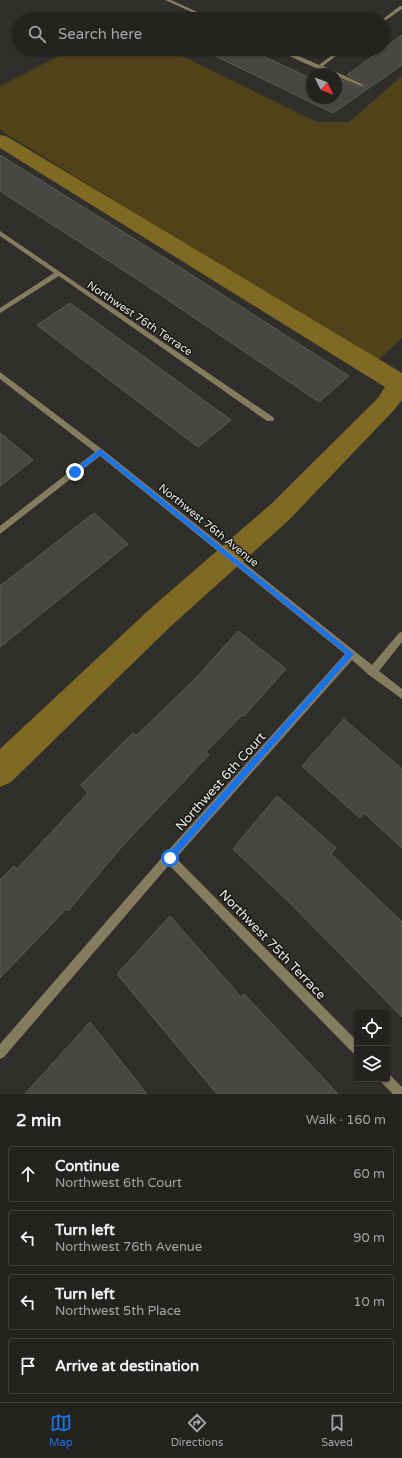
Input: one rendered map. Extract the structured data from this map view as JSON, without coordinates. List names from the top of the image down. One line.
{"streets":{"street":["Northwest 76th Terrace","Northwest 76th Avenue","Northwest 6th Court","Northwest 75th Terrace"]},"crossings":[["Northwest 76th Avenue","Northwest 6th Court"],["Northwest 6th Court","Northwest 75th Terrace"]],"north":"bottom right","page":{"search":"Search here","heading":["2 min","Walk · 160 m"],"list":[["Continue","Northwest 6th Court","60 m"],["Turn left","Northwest 76th Avenue","90 m"],["Turn left","Northwest 5th Place","10 m"],"Arrive at destination"],"nav":["Map","Directions","Saved"]}}
